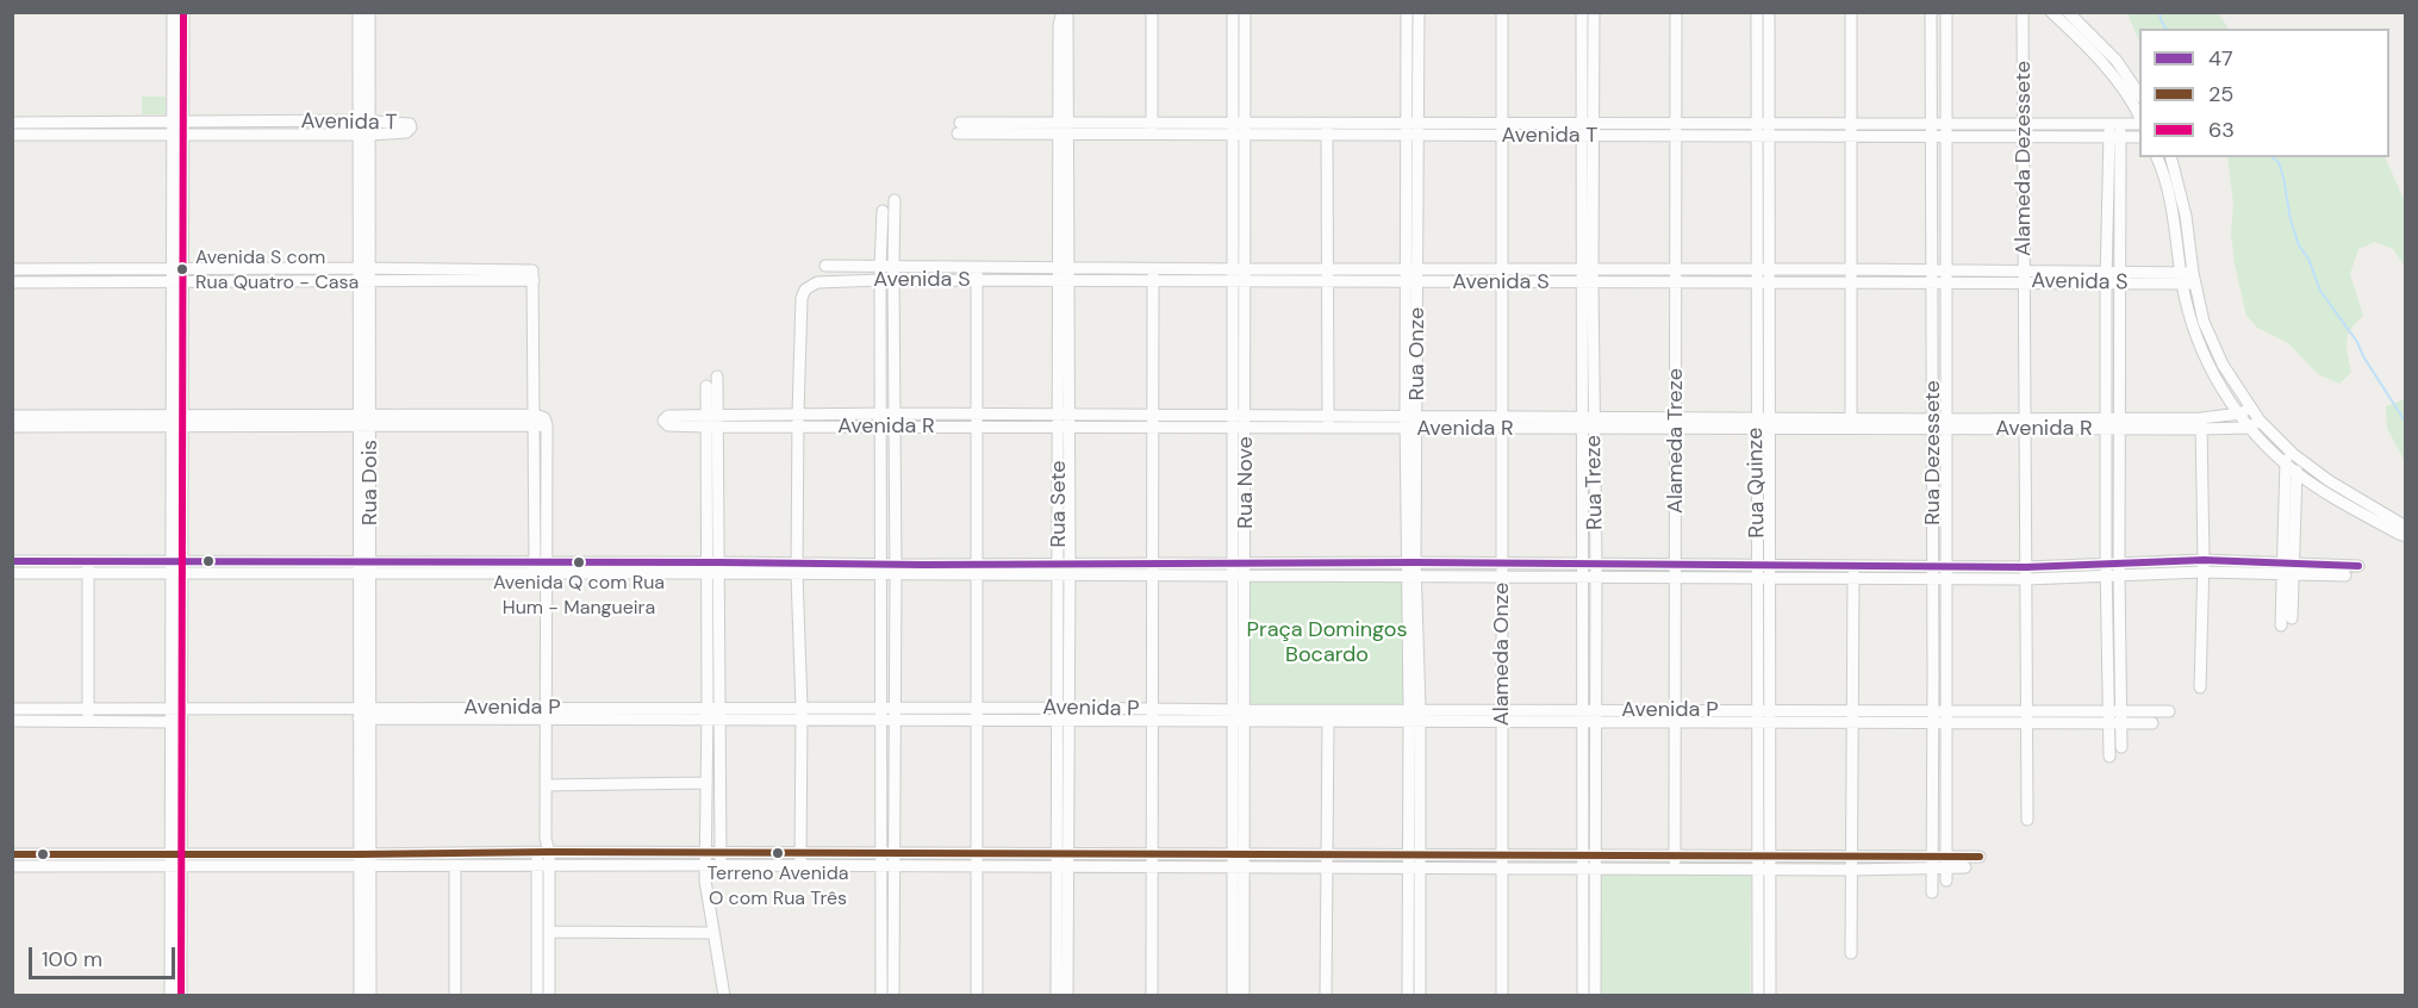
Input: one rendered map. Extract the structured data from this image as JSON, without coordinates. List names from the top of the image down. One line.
{"streets":{"street":["Avenida T","Alameda Dezessete","Avenida S","Rua Onze","Avenida R","Alameda Treze","Rua Dezessete","Rua Dois","Rua Nove","Rua Treze","Rua Quinze","Rua Sete","Alameda Onze","Avenida P"]},"crossings":[["Avenida T","Alameda Dezessete"],["Avenida T","Rua Onze"],["Avenida T","Alameda Treze"],["Avenida T","Rua Dezessete"],["Avenida T","Rua Dois"],["Avenida T","Rua Nove"],["Avenida T","Rua Treze"],["Avenida T","Rua Quinze"],["Avenida T","Rua Sete"],["Avenida T","Alameda Onze"],["Alameda Dezessete","Avenida S"],["Alameda Dezessete","Avenida R"],["Alameda Dezessete","Avenida P"],["Avenida S","Rua Onze"],["Avenida S","Avenida R"],["Avenida S","Alameda Treze"],["Avenida S","Rua Dezessete"],["Avenida S","Rua Nove"],["Avenida S","Rua Treze"],["Avenida S","Rua Quinze"],["Avenida S","Rua Sete"],["Avenida S","Alameda Onze"],["Rua Onze","Avenida R"],["Rua Onze","Avenida P"],["Avenida R","Alameda Treze"],["Avenida R","Rua Dezessete"],["Avenida R","Rua Nove"],["Avenida R","Rua Treze"],["Avenida R","Rua Quinze"],["Avenida R","Rua Sete"],["Avenida R","Alameda Onze"],["Alameda Treze","Avenida P"],["Rua Dezessete","Avenida P"],["Rua Dois","Avenida P"],["Rua Nove","Avenida P"],["Rua Treze","Avenida P"],["Rua Quinze","Avenida P"],["Rua Sete","Avenida P"],["Alameda Onze","Avenida P"]],"parks":["Praça Domingos Bocardo"],"places":["Avenida S com Rua Quatro - Casa","Avenida Q com Rua Hum - Mangueira","Terreno Avenida O com Rua Três"],"lines":["transit line 63","transit line 47","transit line 25"],"legend":["47","25","63"],"scale_bar":"100 m"}
